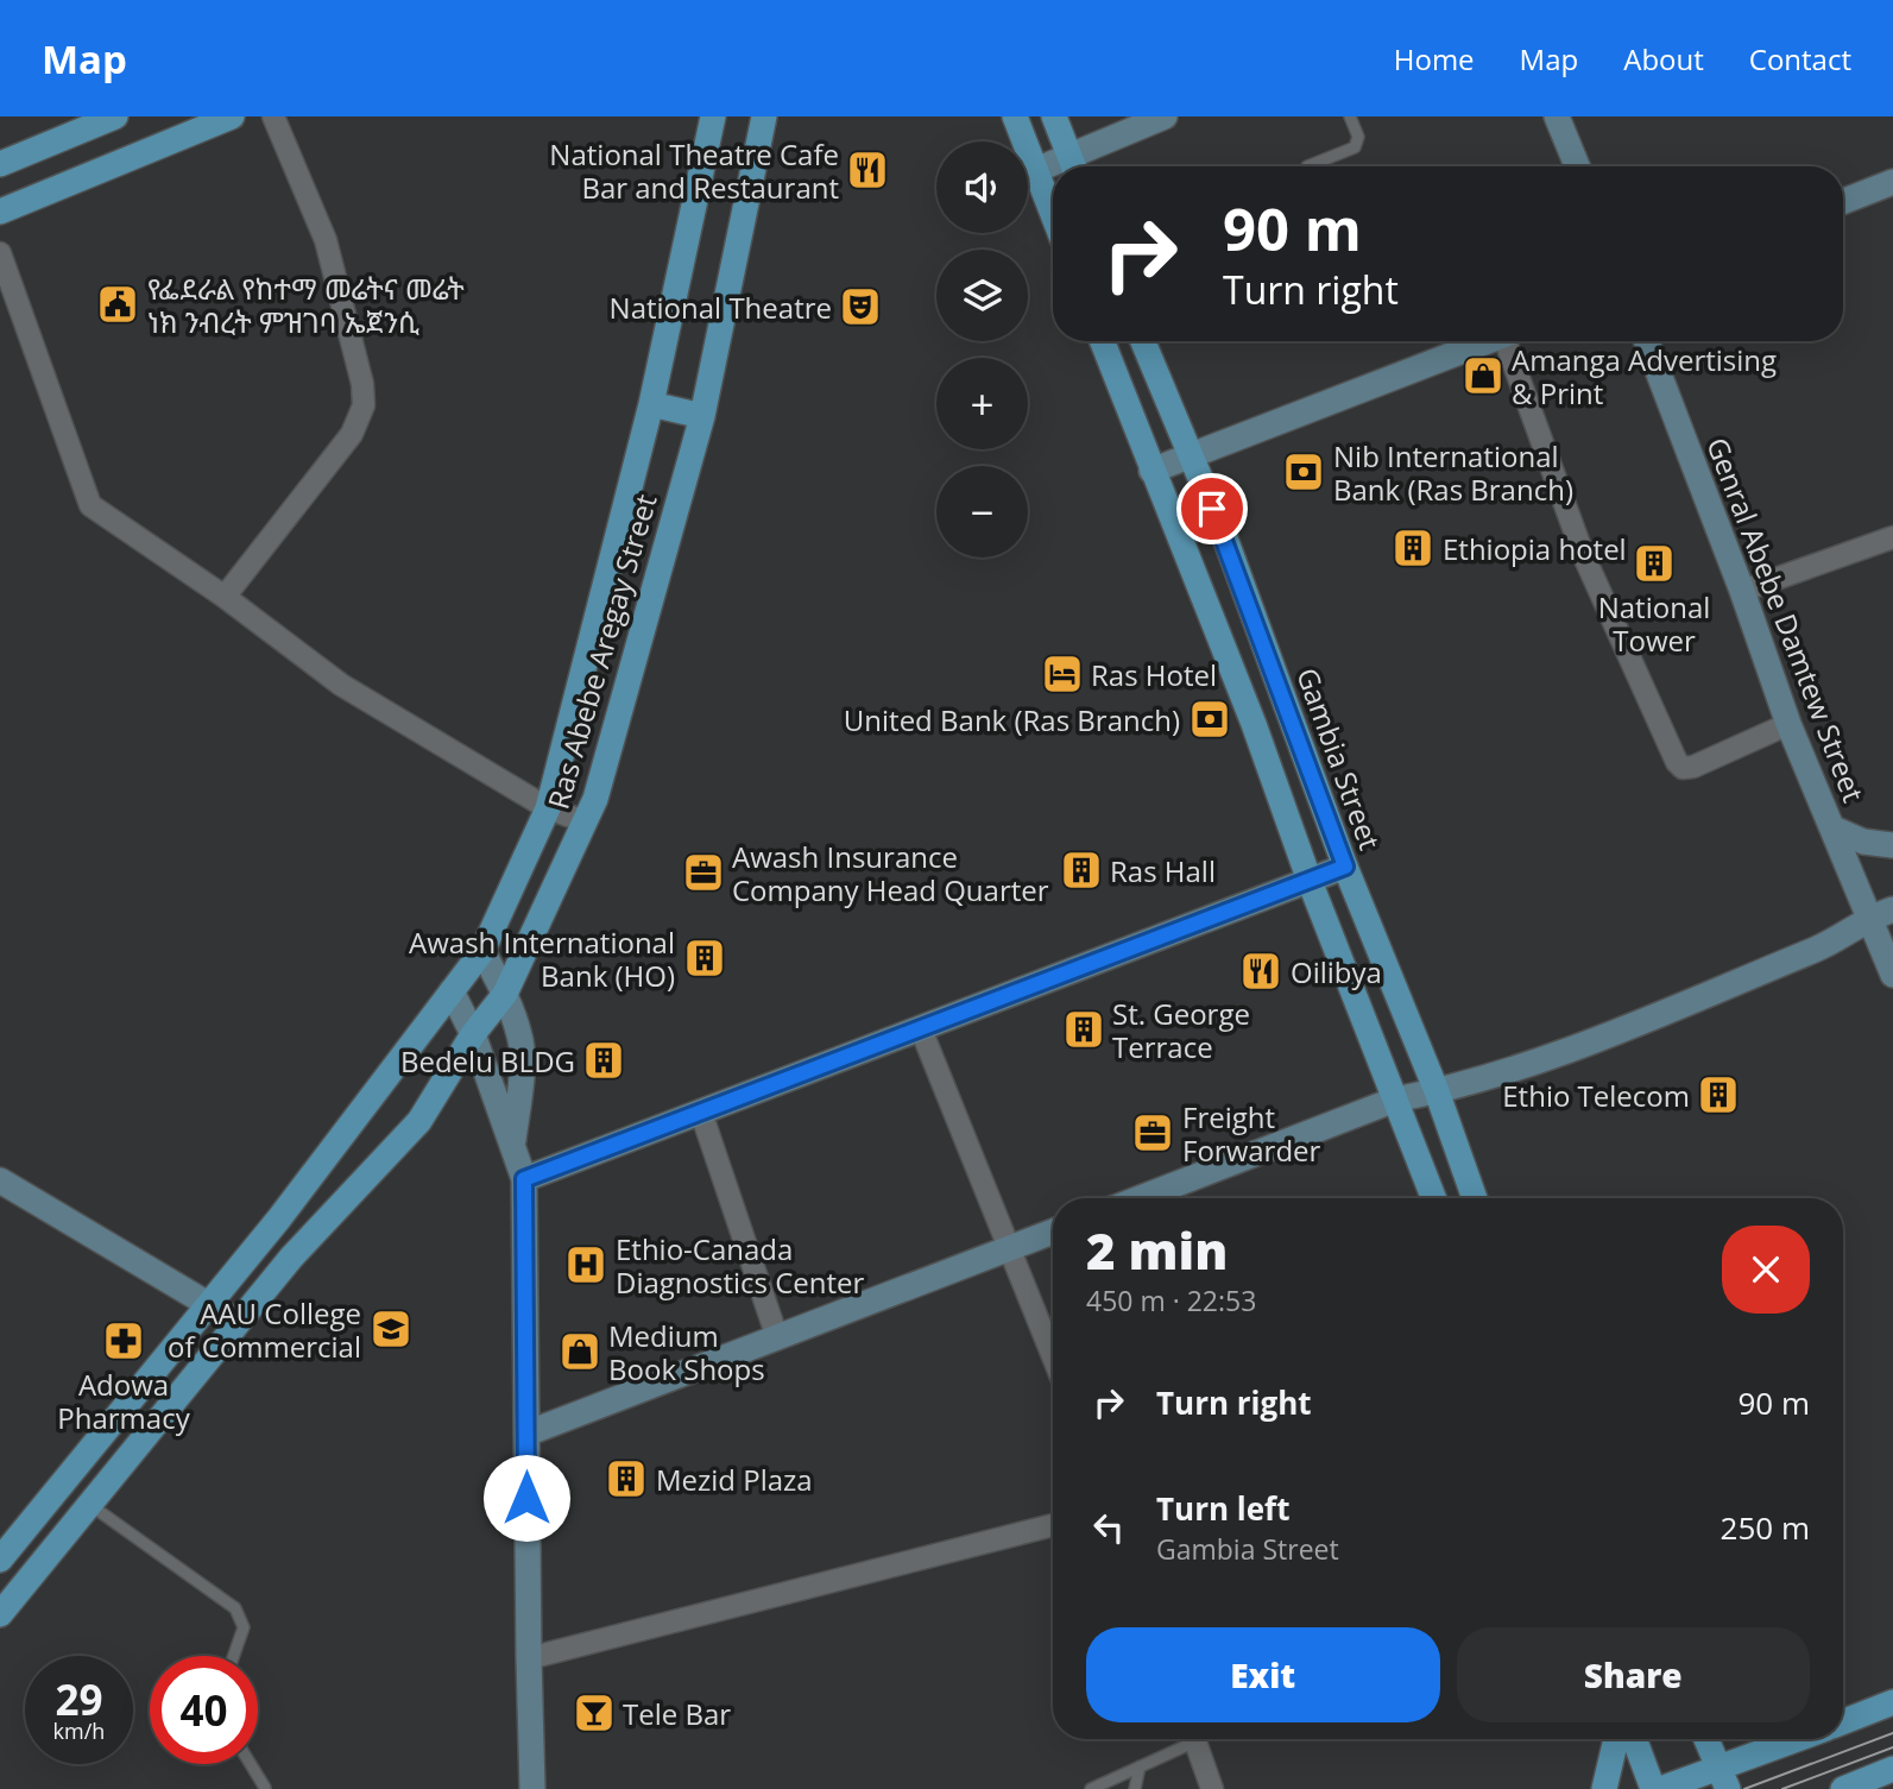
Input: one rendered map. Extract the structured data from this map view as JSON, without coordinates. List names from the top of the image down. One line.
{"streets":{"main road":["Ras Abebe Aregay Street","Gambia Street"],"street":["Genral Abebe Damtew Street"]},"places":{"restaurant":["National Theatre Cafe Bar and Restaurant","Oilibya"],"public building":["የፌደራል የከተማ መሬትና መሬት ነክ ንብረት ምዝገባ ኤጀንሲ"],"theatre":["National Theatre"],"shop":["Amanga Advertising & Print","Medium Book Shops"],"bank":["Nib International Bank (Ras Branch)","United Bank (Ras Branch)"],"building":["Ethiopia hotel","National Tower","Ras Hall","Awash International Bank (HO)","St. George Terrace","Bedelu BLDG","Ethio Telecom","Mezid Plaza"],"hotel":["Ras Hotel"],"office":["Awash Insurance Company Head Quarter","Freight Forwarder"],"hospital":["Ethio-Canada Diagnostics Center"],"school or university":["AAU College of Commercial"],"pharmacy":["Adowa Pharmacy"],"bar":["Tele Bar"]},"page":{"header":"Map","nav":["Home","Map","About","Contact"],"map_buttons":["+","−"],"turn":["90 m","Turn right"],"heading":["2 min","450 m · 22:53"],"list":[{"name":"Turn right","value":"90 m"},{"name":"Turn left","note":"Gambia Street","value":"250 m"}],"buttons":["Exit","Share"],"speed":"29 km/h","limit":"40"}}
